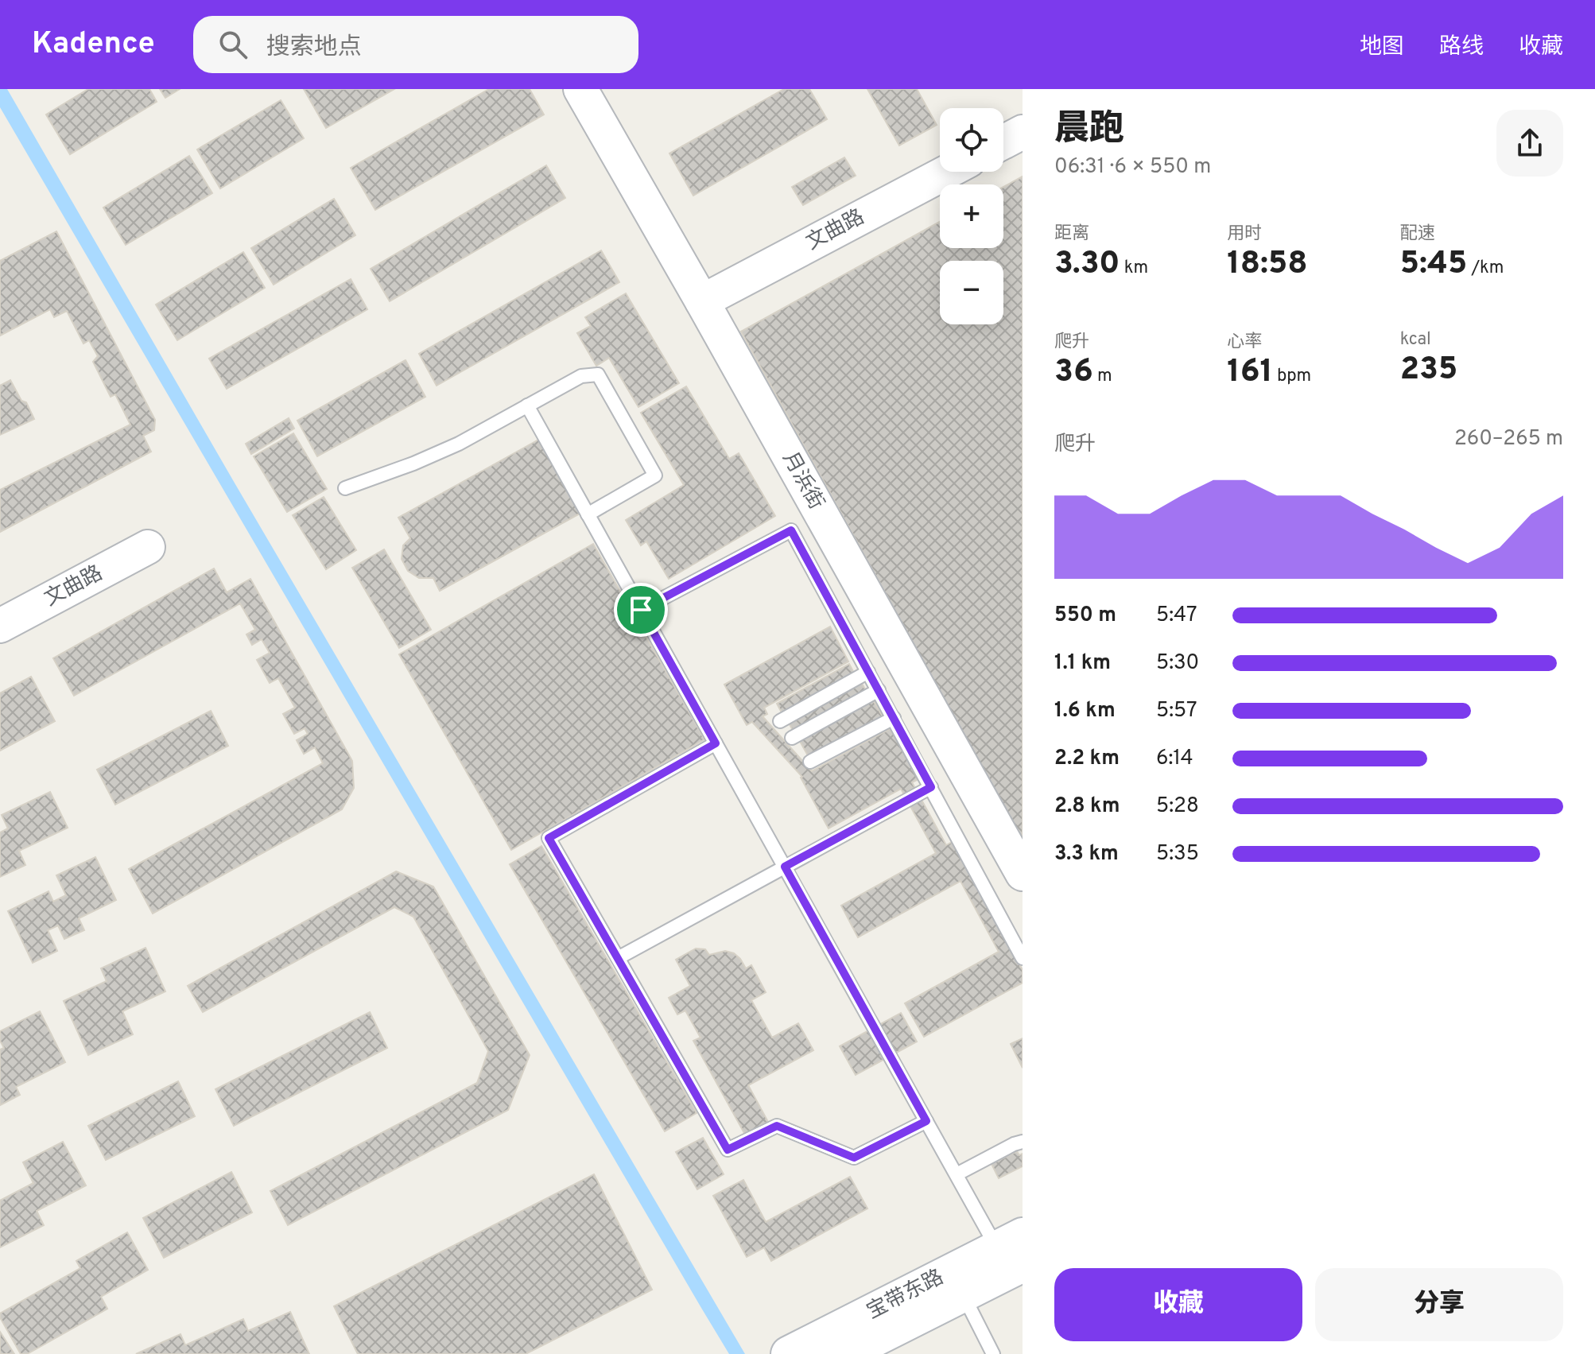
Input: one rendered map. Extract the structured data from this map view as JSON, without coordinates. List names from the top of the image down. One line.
{"streets":{"main road":["宝带东路"],"street":["文曲路","月浜街"]},"crossings":[["文曲路","月浜街"]],"page":{"header":"Kadence","search":"搜索地点","nav":["地图","路线","收藏"],"heading":["晨跑","06:31 · 6 × 550 m"],"map_buttons":["+","−"],"stats":[["距离","3.30 km"],["用时","18:58"],["配速","5:45 /km"],["爬升","36 m"],["心率","161 bpm"],["kcal","235"]],"chart":["爬升","260–265 m"],"list":[{"name":"550 m","note":"5:47"},{"name":"1.1 km","note":"5:30"},{"name":"1.6 km","note":"5:57"},{"name":"2.2 km","note":"6:14"},{"name":"2.8 km","note":"5:28"},{"name":"3.3 km","note":"5:35"}],"buttons":["收藏","分享"]}}
